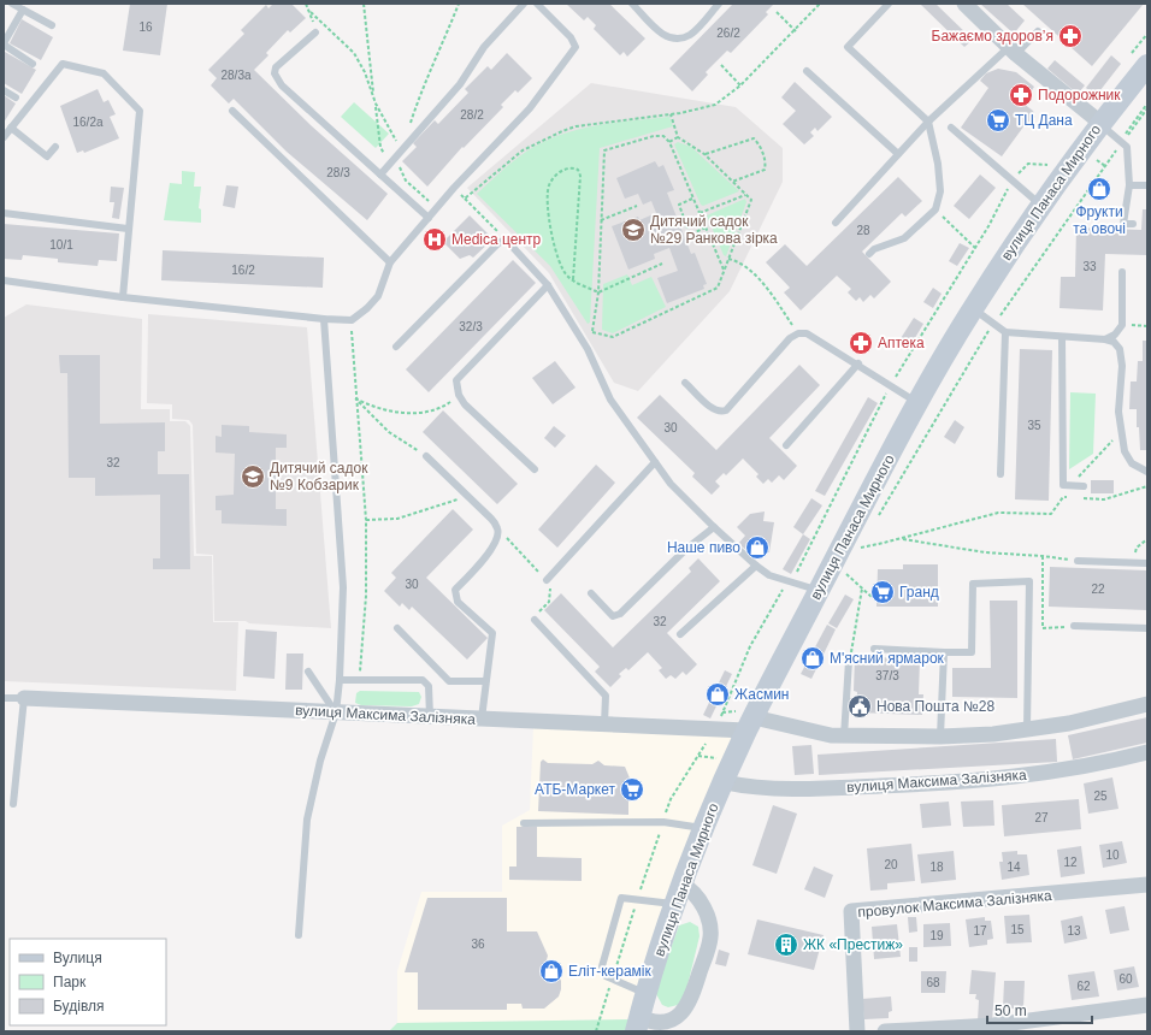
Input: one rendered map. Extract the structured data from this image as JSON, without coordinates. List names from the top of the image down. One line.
{"streets":{"main road":["вулиця Панаса Мирного"],"street":["вулиця Максима Залізняка","провулок Максима Залізняка"]},"crossings":[["вулиця Панаса Мирного","вулиця Максима Залізняка"]],"places":{"pharmacy":["Бажаємо здоровʼя","Подорожник","Аптека"],"supermarket":["ТЦ Дана","Гранд","АТБ-Маркет"],"shop":["Фрукти та овочі","Наше пиво","М'ясний ярмарок","Жасмин","Еліт-керамік"],"school or university":["Дитячий садок №29 Ранкова зірка","Дитячий садок №9 Кобзарик"],"hospital":["Medica центр"],"public building":["Нова Пошта №28"],"building":["ЖК «Престиж»"]},"house_numbers":["16","26/2","28/3а","28/2","16/2а","28/3","28","10/1","33","16/2","32/3","35","30","32","30","22","32","37/3","25","27","10","12","20","18","14","15","17","13","19","36","60","68","62"],"legend":["Вулиця","Парк","Будівля"],"scale_bar":"50 m"}
